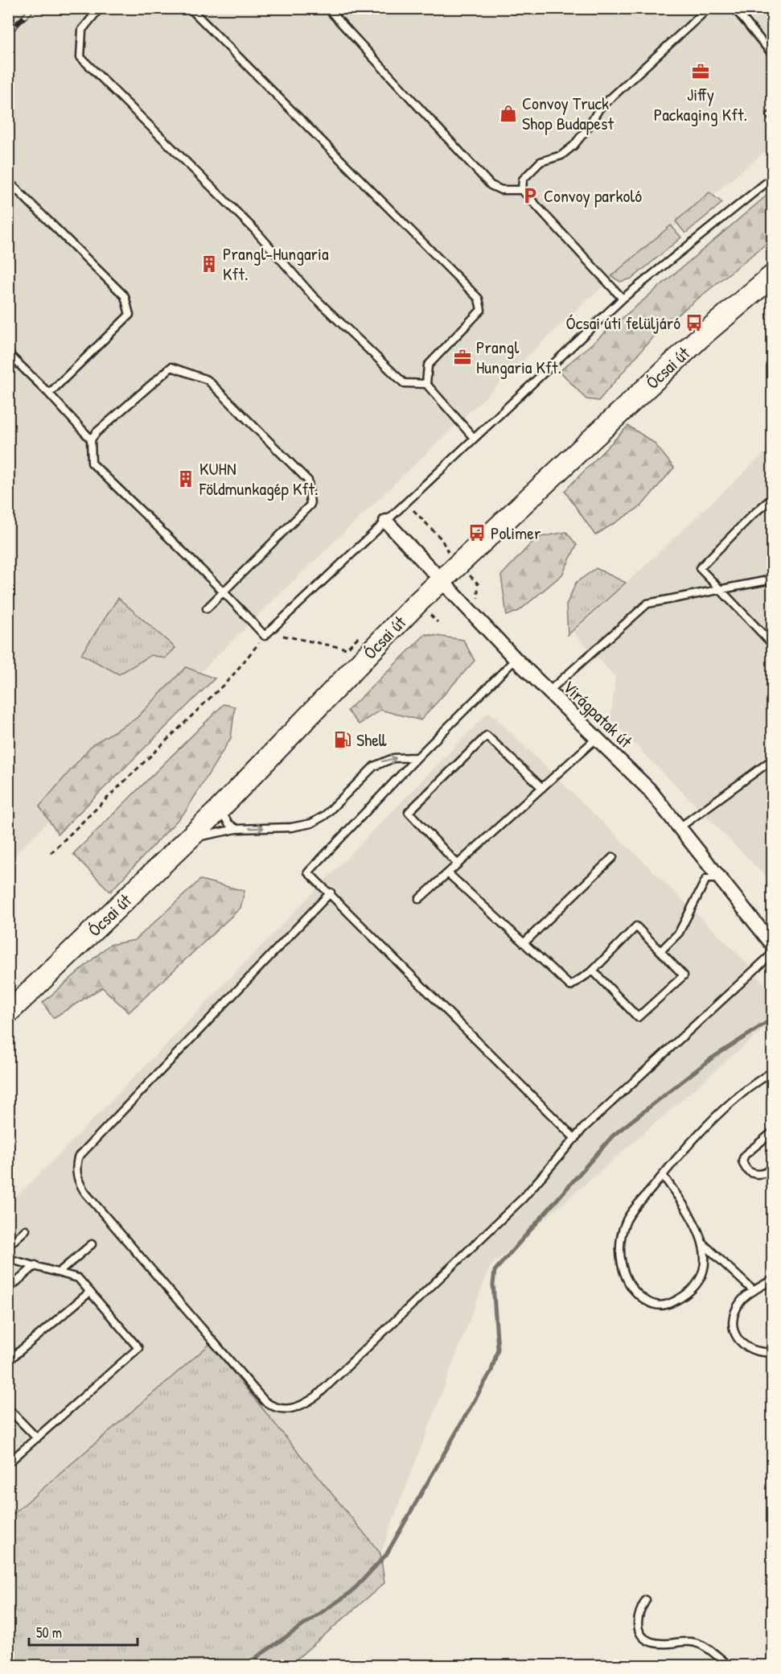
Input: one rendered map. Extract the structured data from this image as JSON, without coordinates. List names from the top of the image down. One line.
{"streets":{"main road":["Ócsai út"],"street":["Virágpatak út"]},"crossings":[["Ócsai út","Virágpatak út"]],"places":{"office":["Jiffy Packaging Kft.","Prangl Hungaria Kft."],"shop":["Convoy Truck Shop Budapest"],"parking":["Convoy parkoló"],"building":["Prangl-Hungaria Kft.","KUHN Földmunkagép Kft."],"bus stop":["Ócsai úti felüljáró","Polimer"],"fuel station":["Shell"]},"scale_bar":"50 m"}
